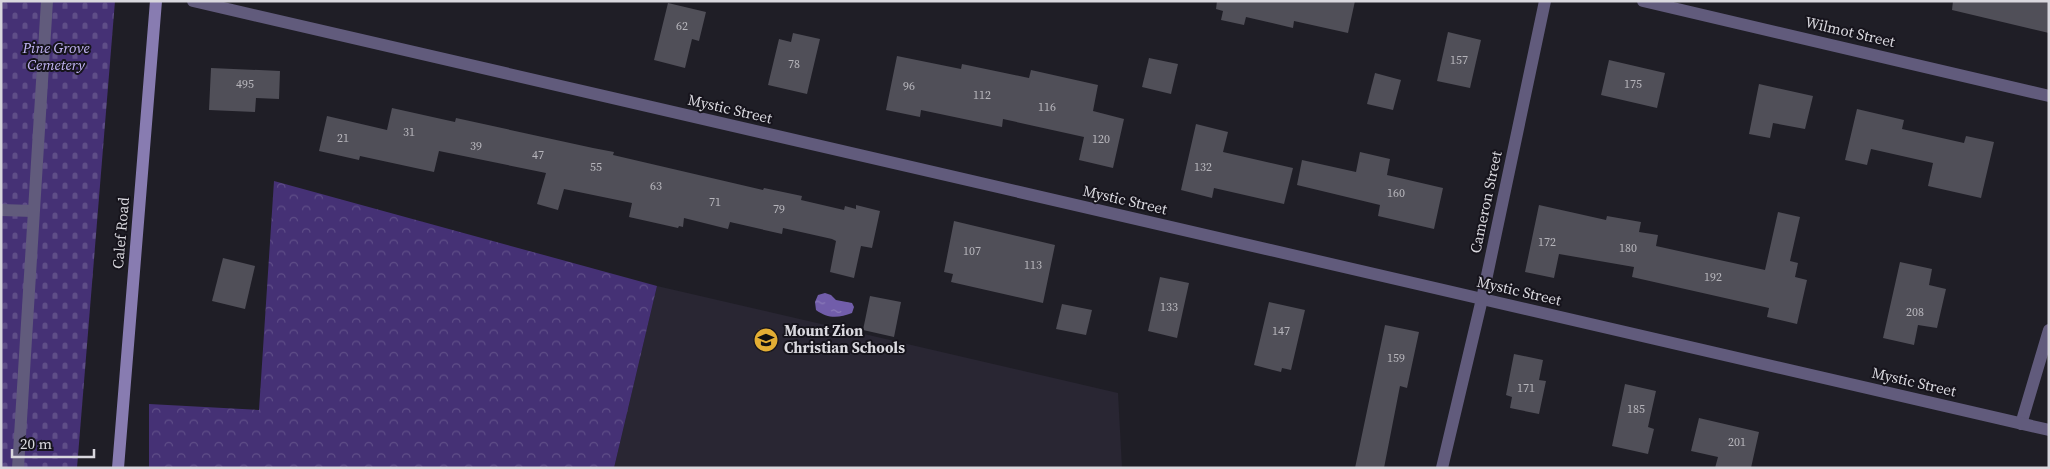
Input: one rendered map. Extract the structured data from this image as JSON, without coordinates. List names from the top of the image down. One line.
{"streets":{"main road":["Calef Road"],"street":["Wilmot Street","Mystic Street","Cameron Street"]},"crossings":[["Mystic Street","Cameron Street"]],"parks":["Pine Grove Cemetery"],"places":{"school or university":["Mount Zion Christian Schools"]},"house_numbers":["62","157","78","495","175","96","112","116","31","21","120","39","47","55","132","63","160","71","79","172","180","107","113","192","133","208","147","159","171","185","201"],"scale_bar":"20 m"}
